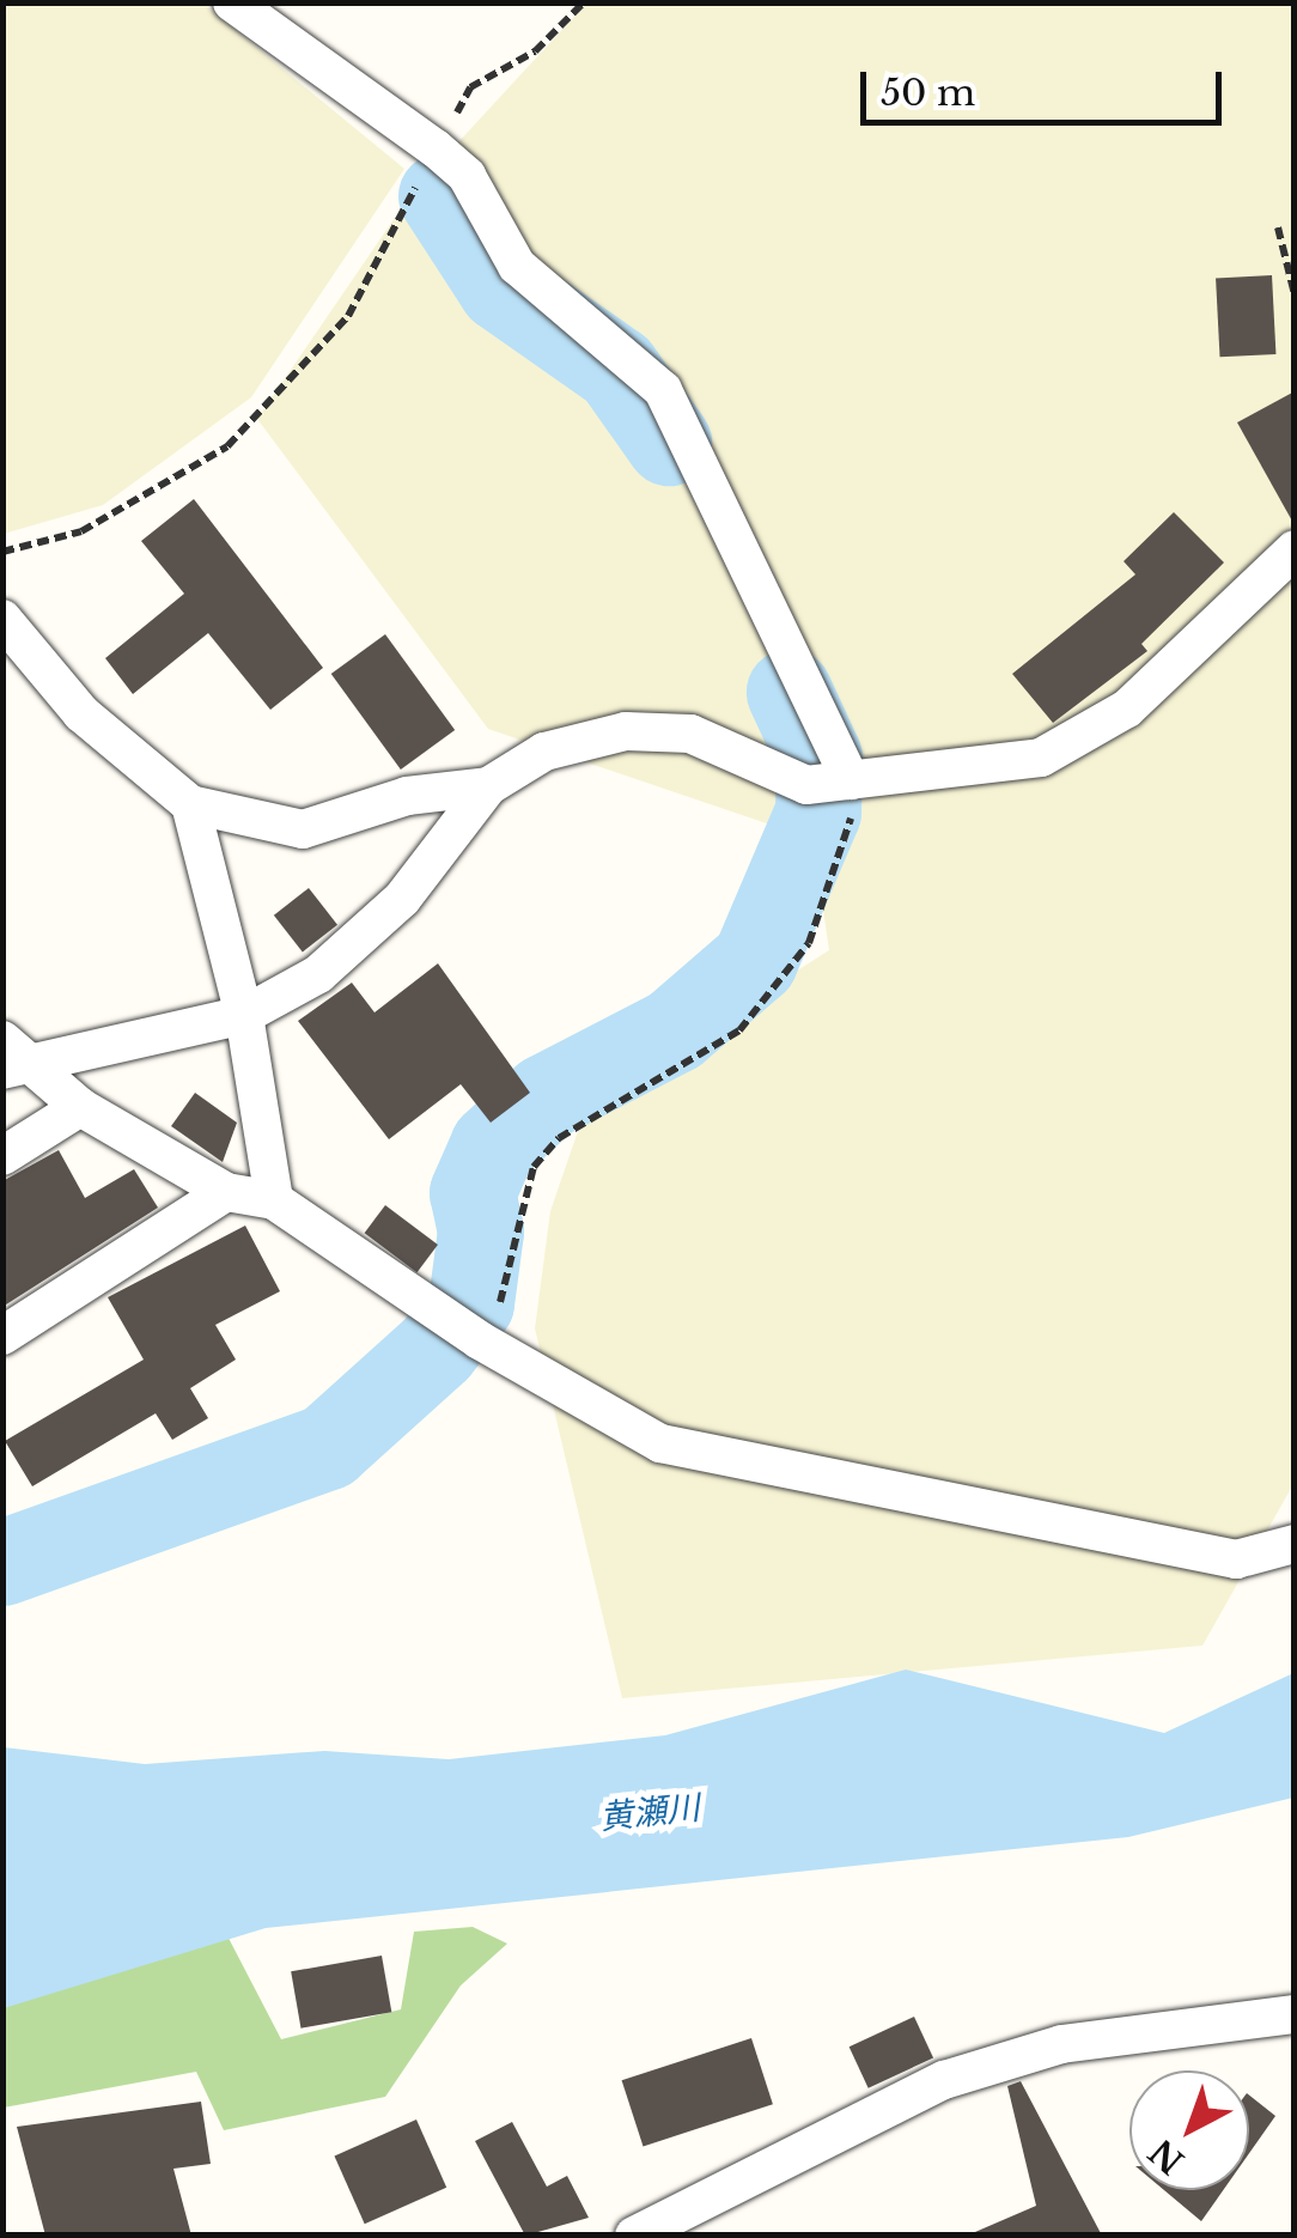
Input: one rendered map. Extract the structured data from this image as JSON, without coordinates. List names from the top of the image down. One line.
{"water":["黄瀬川"],"scale_bar":"50 m","north":"bottom left"}
